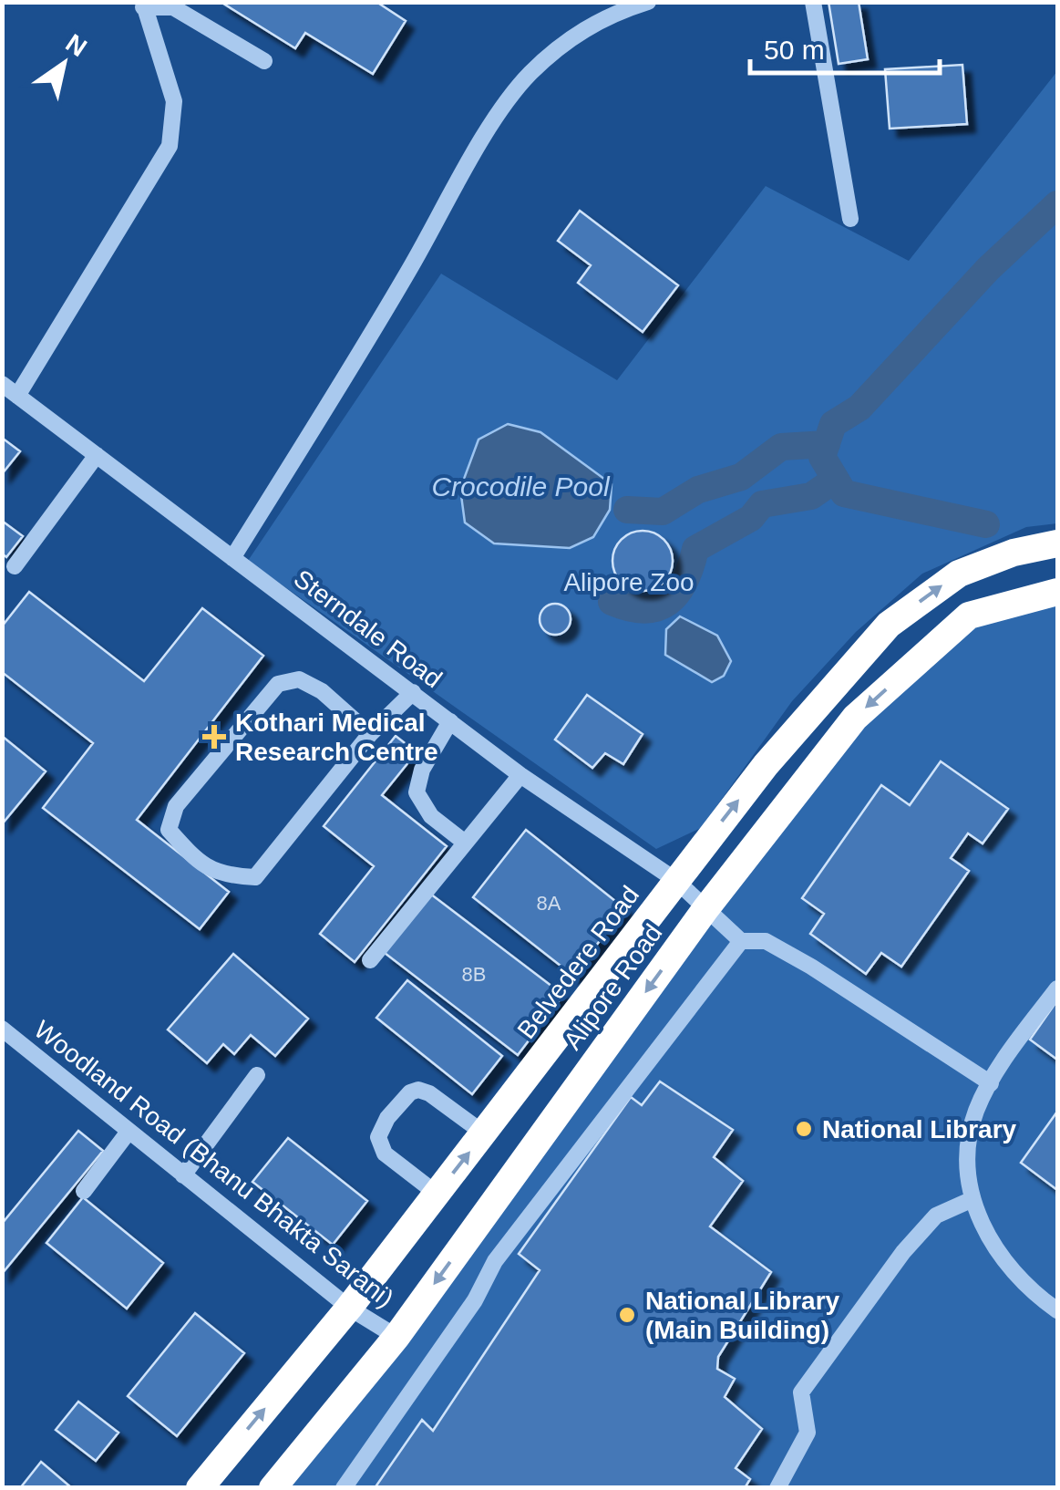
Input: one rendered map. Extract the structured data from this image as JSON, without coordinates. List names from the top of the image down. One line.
{"streets":{"highway":["Belvedere Road","Alipore Road"],"street":["Sterndale Road","Woodland Road (Bhanu Bhakta Sarani)"]},"crossings":[["Sterndale Road","Belvedere Road"],["Sterndale Road","Alipore Road"],["Belvedere Road","Woodland Road (Bhanu Bhakta Sarani)"],["Alipore Road","Woodland Road (Bhanu Bhakta Sarani)"]],"one_way":["Belvedere Road","Alipore Road"],"water":["Crocodile Pool"],"parks":["Alipore Zoo"],"places":{"health":["Kothari Medical Research Centre"],"other":["National Library","National Library (Main Building)"]},"house_numbers":["8A","8B"],"scale_bar":"50 m","north":"top right"}
